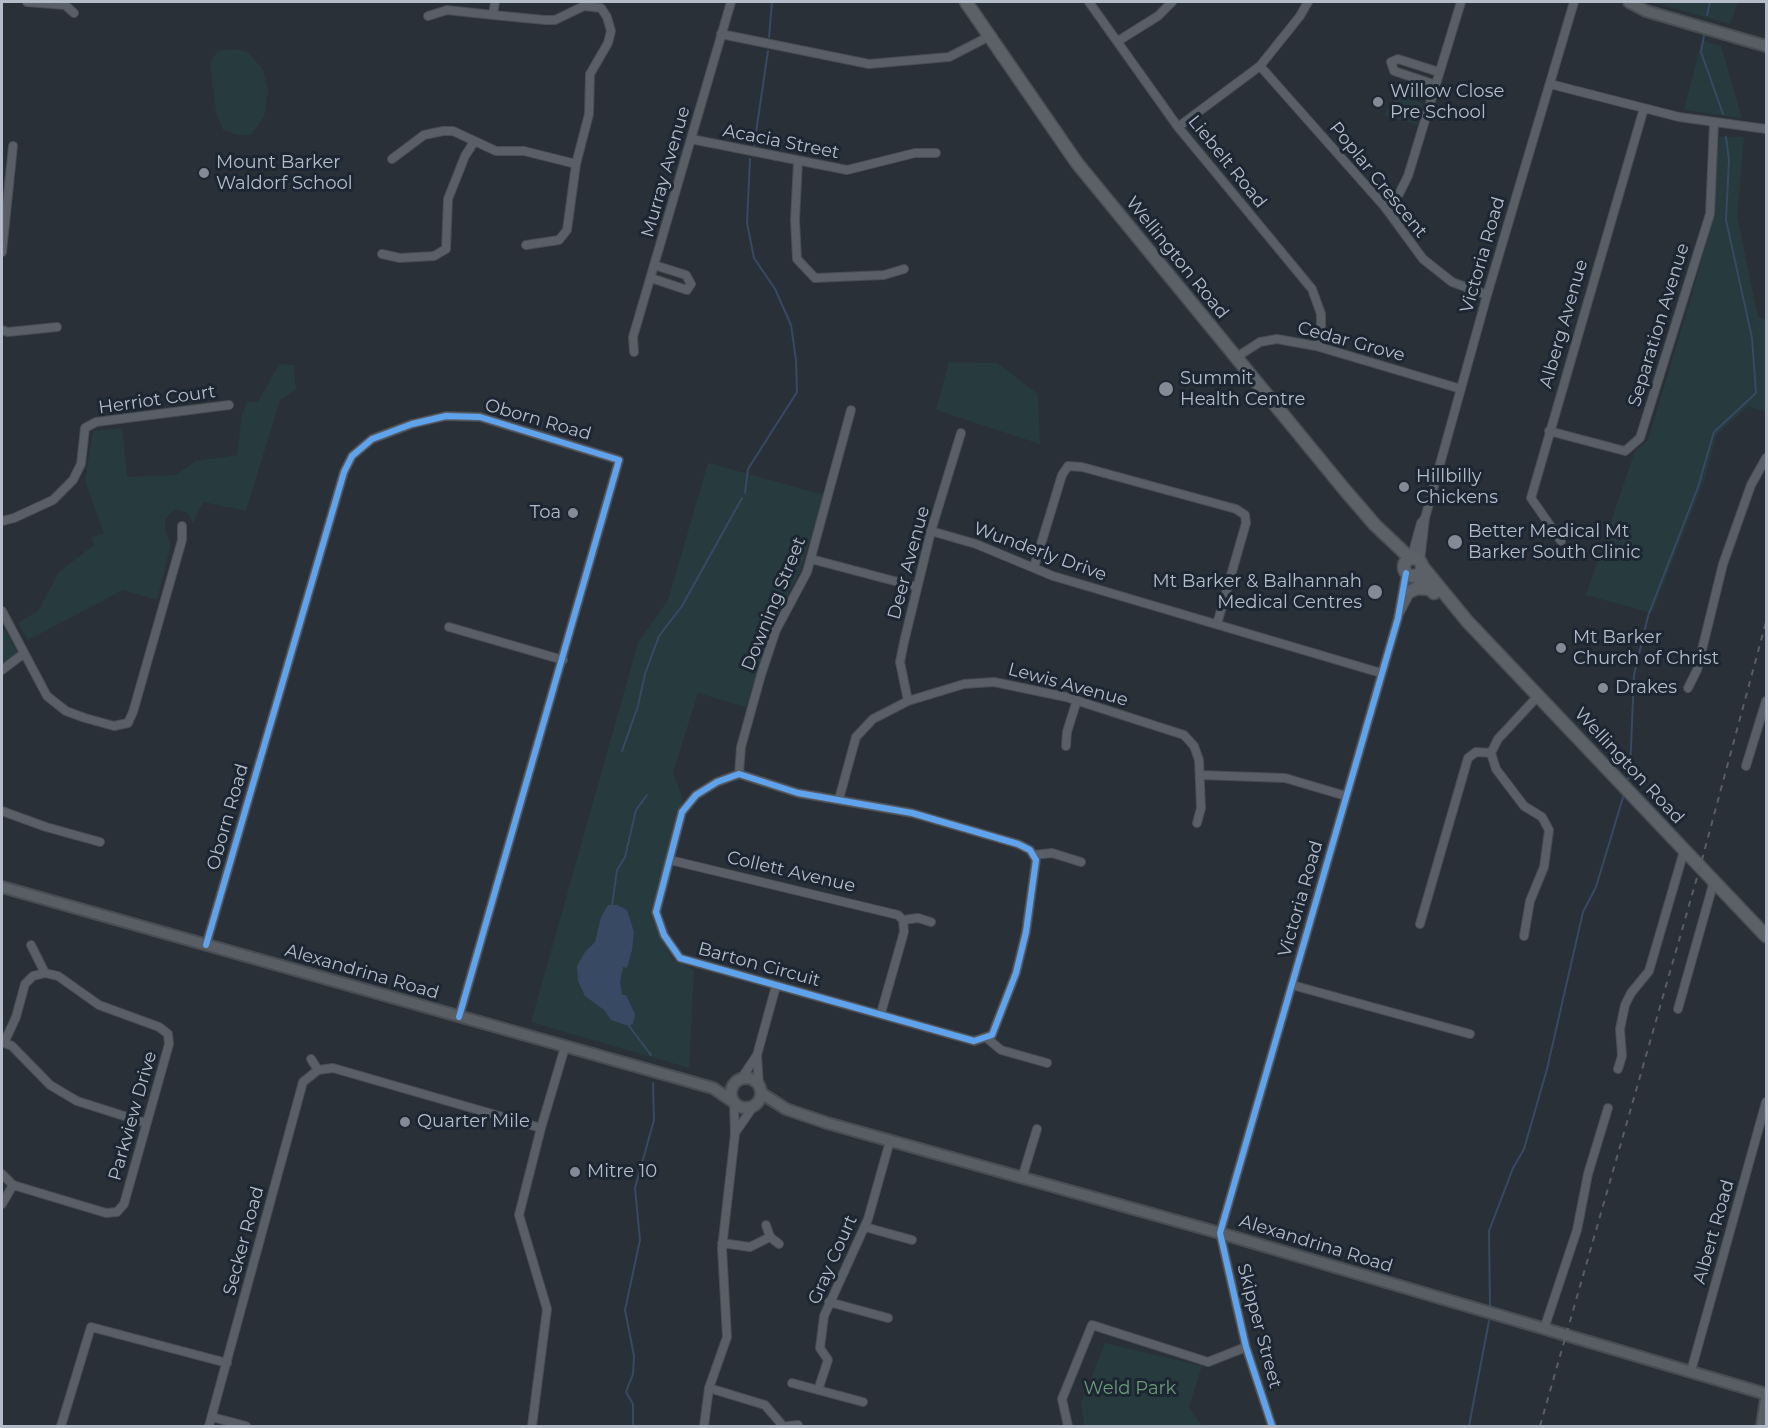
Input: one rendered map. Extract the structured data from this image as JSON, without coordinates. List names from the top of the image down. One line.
{"streets":{"main road":["Wellington Road","Alexandrina Road"],"street":["Acacia Street","Liebelt Road","Murray Avenue","Poplar Crescent","Victoria Road","Alberg Avenue","Separation Avenue","Cedar Grove","Herriot Court","Oborn Road","Wunderly Drive","Deer Avenue","Downing Street","Lewis Avenue","Collett Avenue","Barton Circuit","Parkview Drive","Albert Road","Secker Road","Gray Court","Skipper Street"]},"crossings":[["Acacia Street","Murray Avenue"],["Liebelt Road","Cedar Grove"],["Poplar Crescent","Victoria Road"],["Victoria Road","Wellington Road"],["Victoria Road","Cedar Grove"],["Victoria Road","Wunderly Drive"],["Victoria Road","Alexandrina Road"],["Victoria Road","Skipper Street"],["Wellington Road","Cedar Grove"],["Alberg Avenue","Separation Avenue"],["Oborn Road","Alexandrina Road"],["Wunderly Drive","Deer Avenue"],["Deer Avenue","Lewis Avenue"],["Downing Street","Barton Circuit"],["Collett Avenue","Barton Circuit"],["Alexandrina Road","Albert Road"],["Alexandrina Road","Gray Court"],["Alexandrina Road","Skipper Street"]],"parks":["Weld Park"],"places":["Willow Close Pre School","Mount Barker Waldorf School","Summit Health Centre","Hillbilly Chickens","Toa","Better Medical Mt Barker South Clinic","Mt Barker & Balhannah Medical Centres","Mt Barker Church of Christ","Drakes","Quarter Mile","Mitre 10"]}
